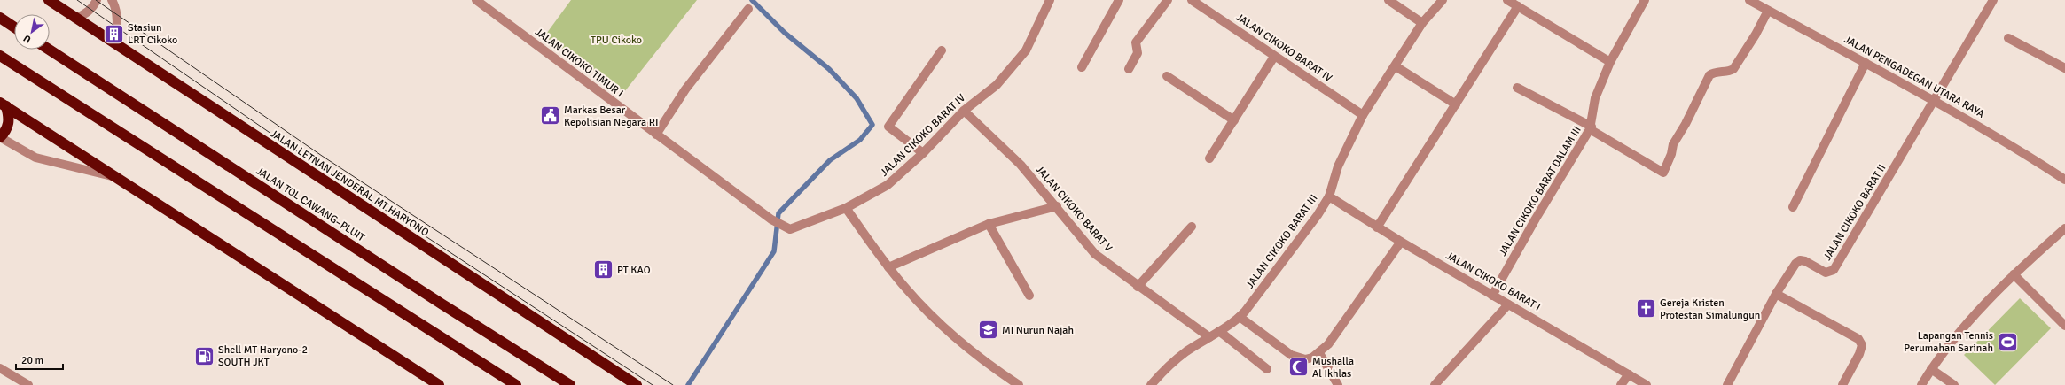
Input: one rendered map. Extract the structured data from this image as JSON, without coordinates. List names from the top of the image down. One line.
{"streets":{"highway":["JALAN LETNAN JENDERAL MT HARYONO","JALAN TOL CAWANG–PLUIT"],"street":["JALAN CIKOKO BARAT IV","JALAN CIKOKO TIMUR I","JALAN PENGADEGAN UTARA RAYA","JALAN CIKOKO BARAT DALAM III","JALAN CIKOKO BARAT V","JALAN CIKOKO BARAT II","JALAN CIKOKO BARAT III","JALAN CIKOKO BARAT I"]},"crossings":[["JALAN CIKOKO BARAT IV","JALAN CIKOKO TIMUR I"],["JALAN CIKOKO BARAT IV","JALAN CIKOKO BARAT V"],["JALAN CIKOKO BARAT IV","JALAN CIKOKO BARAT III"],["JALAN PENGADEGAN UTARA RAYA","JALAN CIKOKO BARAT II"],["JALAN CIKOKO BARAT DALAM III","JALAN CIKOKO BARAT I"],["JALAN CIKOKO BARAT V","JALAN CIKOKO BARAT III"],["JALAN CIKOKO BARAT III","JALAN CIKOKO BARAT I"]],"parks":["TPU Cikoko"],"places":{"building":["Stasiun LRT Cikoko","PT KAO"],"public building":["Markas Besar Kepolisian Negara RI"],"church":["Gereja Kristen Protestan Simalungun"],"school or university":["MI Nurun Najah"],"sports":["Lapangan Tennis Perumahan Sarinah"],"fuel station":["Shell MT Haryono-2 SOUTH JKT"],"mosque":["Mushalla Al Ikhlas"]},"scale_bar":"20 m","north":"bottom left"}
